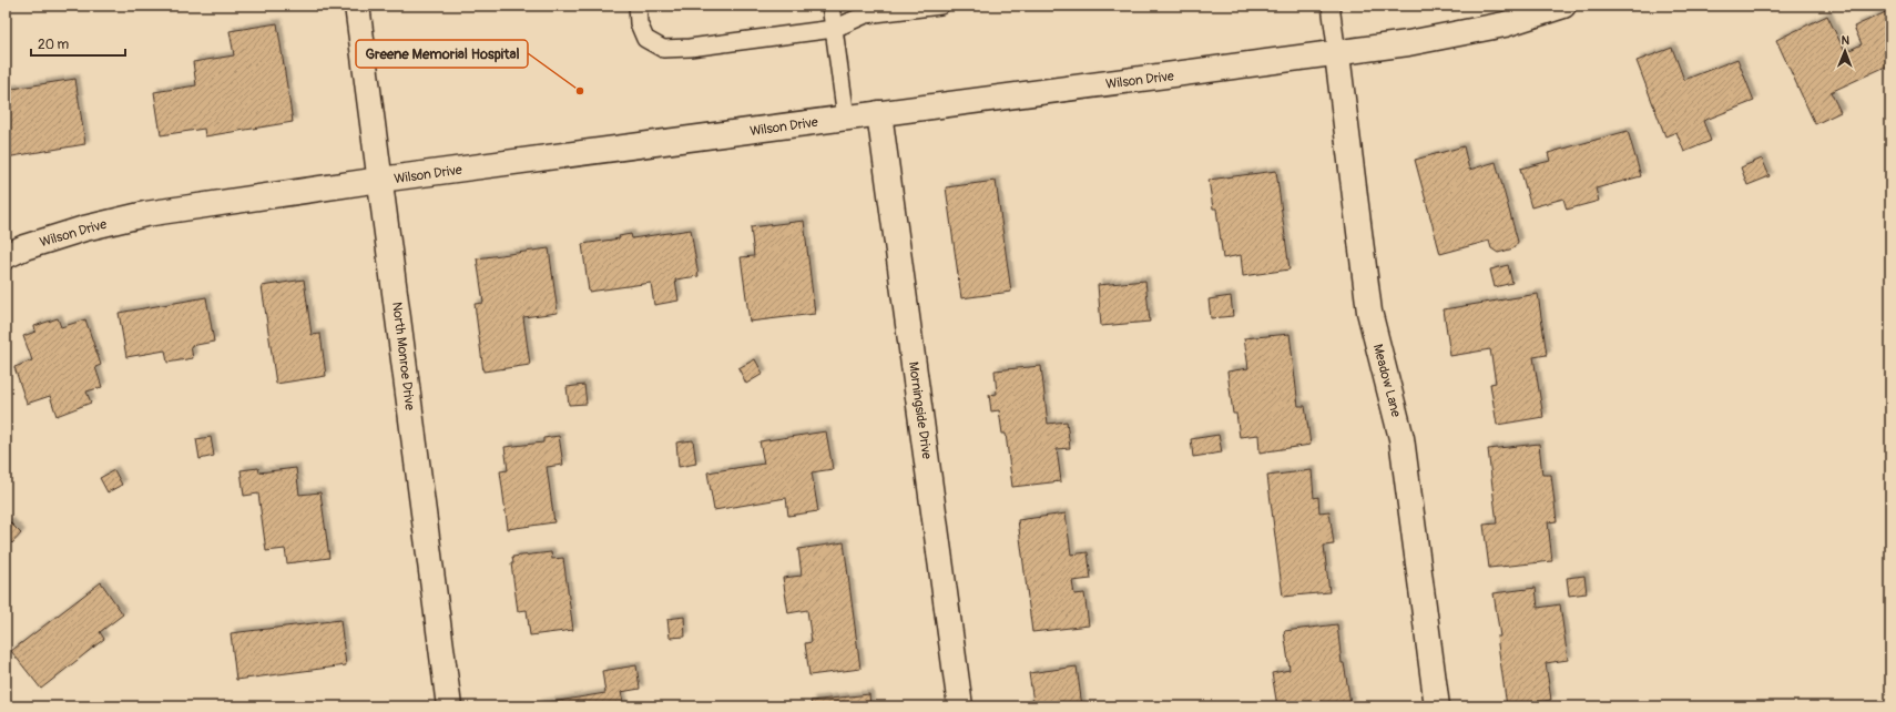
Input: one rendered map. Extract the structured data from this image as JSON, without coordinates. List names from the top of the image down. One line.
{"streets":{"street":["Wilson Drive","North Monroe Drive","Meadow Lane","Morningside Drive"]},"crossings":[["Wilson Drive","North Monroe Drive"],["Wilson Drive","Meadow Lane"],["Wilson Drive","Morningside Drive"]],"places":["Greene Memorial Hospital"],"scale_bar":"20 m","north":"top"}
